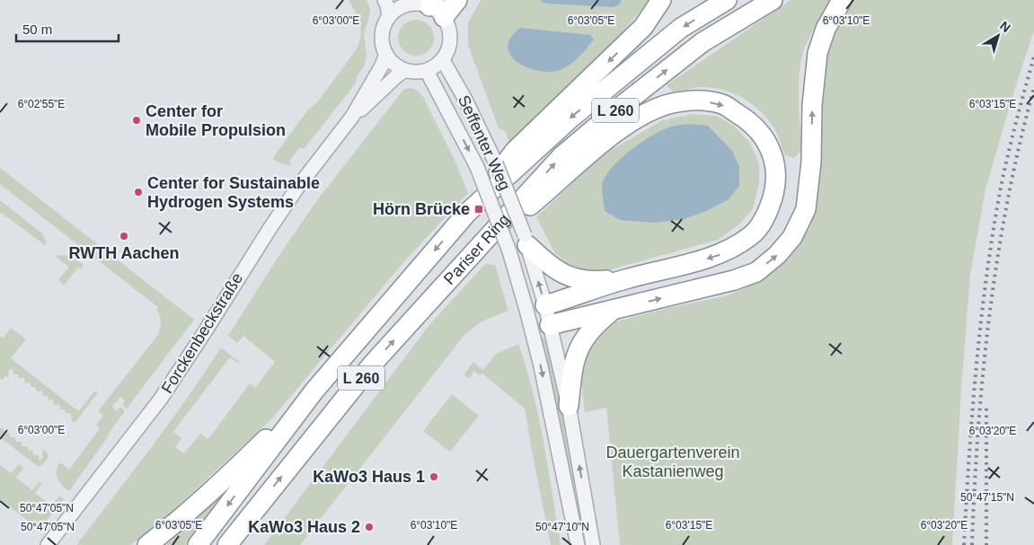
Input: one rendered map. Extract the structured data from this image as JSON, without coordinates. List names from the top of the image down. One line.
{"streets":{"highway":["L 260","Pariser Ring"],"street":["Seffenter Weg","Forckenbeckstraße"]},"crossings":[["Seffenter Weg","Forckenbeckstraße"]],"parks":["Dauergartenverein Kastanienweg"],"places":{"other":["Center for Mobile Propulsion","Center for Sustainable Hydrogen Systems","RWTH Aachen","KaWo3 Haus 1","KaWo3 Haus 2"],"transit":["Hörn Brücke"]},"scale_bar":"50 m","north":"top right","coordinates":["6°03'00\"E","6°03'10\"E","6°03'05\"E","6°02'55\"E","6°03'15\"E","6°03'20\"E","50°47'15\"N","50°47'05\"N","50°47'10\"N"]}
